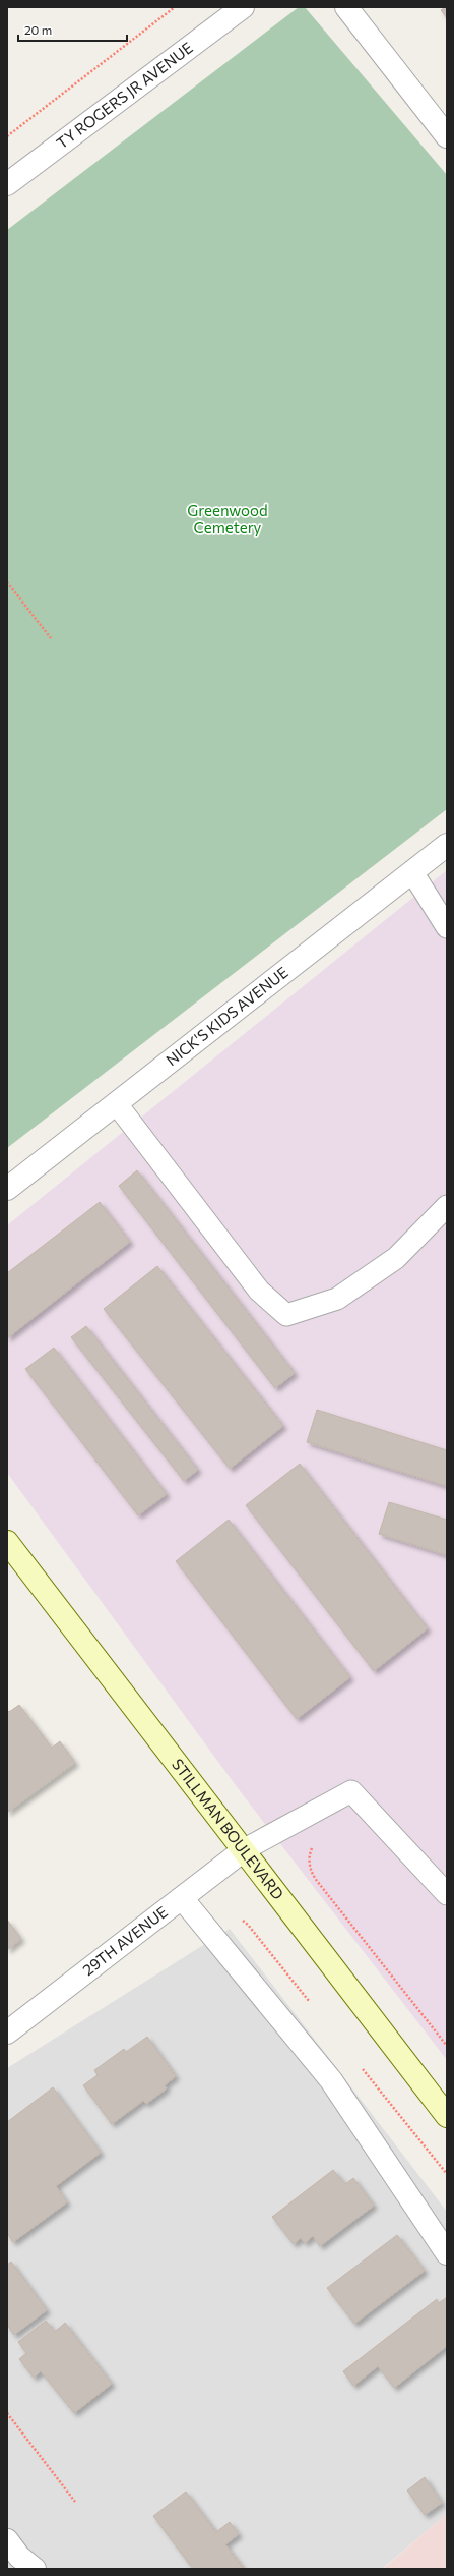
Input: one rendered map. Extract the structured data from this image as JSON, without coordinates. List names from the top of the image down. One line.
{"streets":{"main road":["STILLMAN BOULEVARD"],"street":["TY ROGERS JR AVENUE","NICK'S KIDS AVENUE","29TH AVENUE"]},"crossings":[["STILLMAN BOULEVARD","29TH AVENUE"]],"parks":["Greenwood Cemetery"],"scale_bar":"20 m"}
